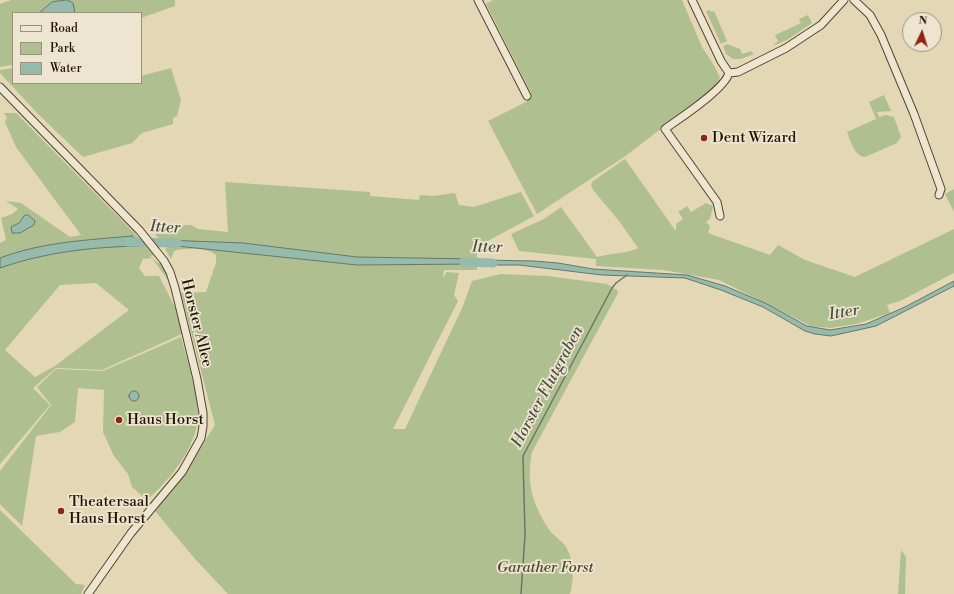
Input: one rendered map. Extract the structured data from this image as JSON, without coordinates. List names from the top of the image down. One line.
{"streets":{"street":["Horster Allee"]},"water":["Itter","Horster Flutgraben"],"parks":["Garather Forst"],"places":["Dent Wizard","Haus Horst","Theatersaal Haus Horst"],"legend":["Road","Park","Water"],"north":"top"}
